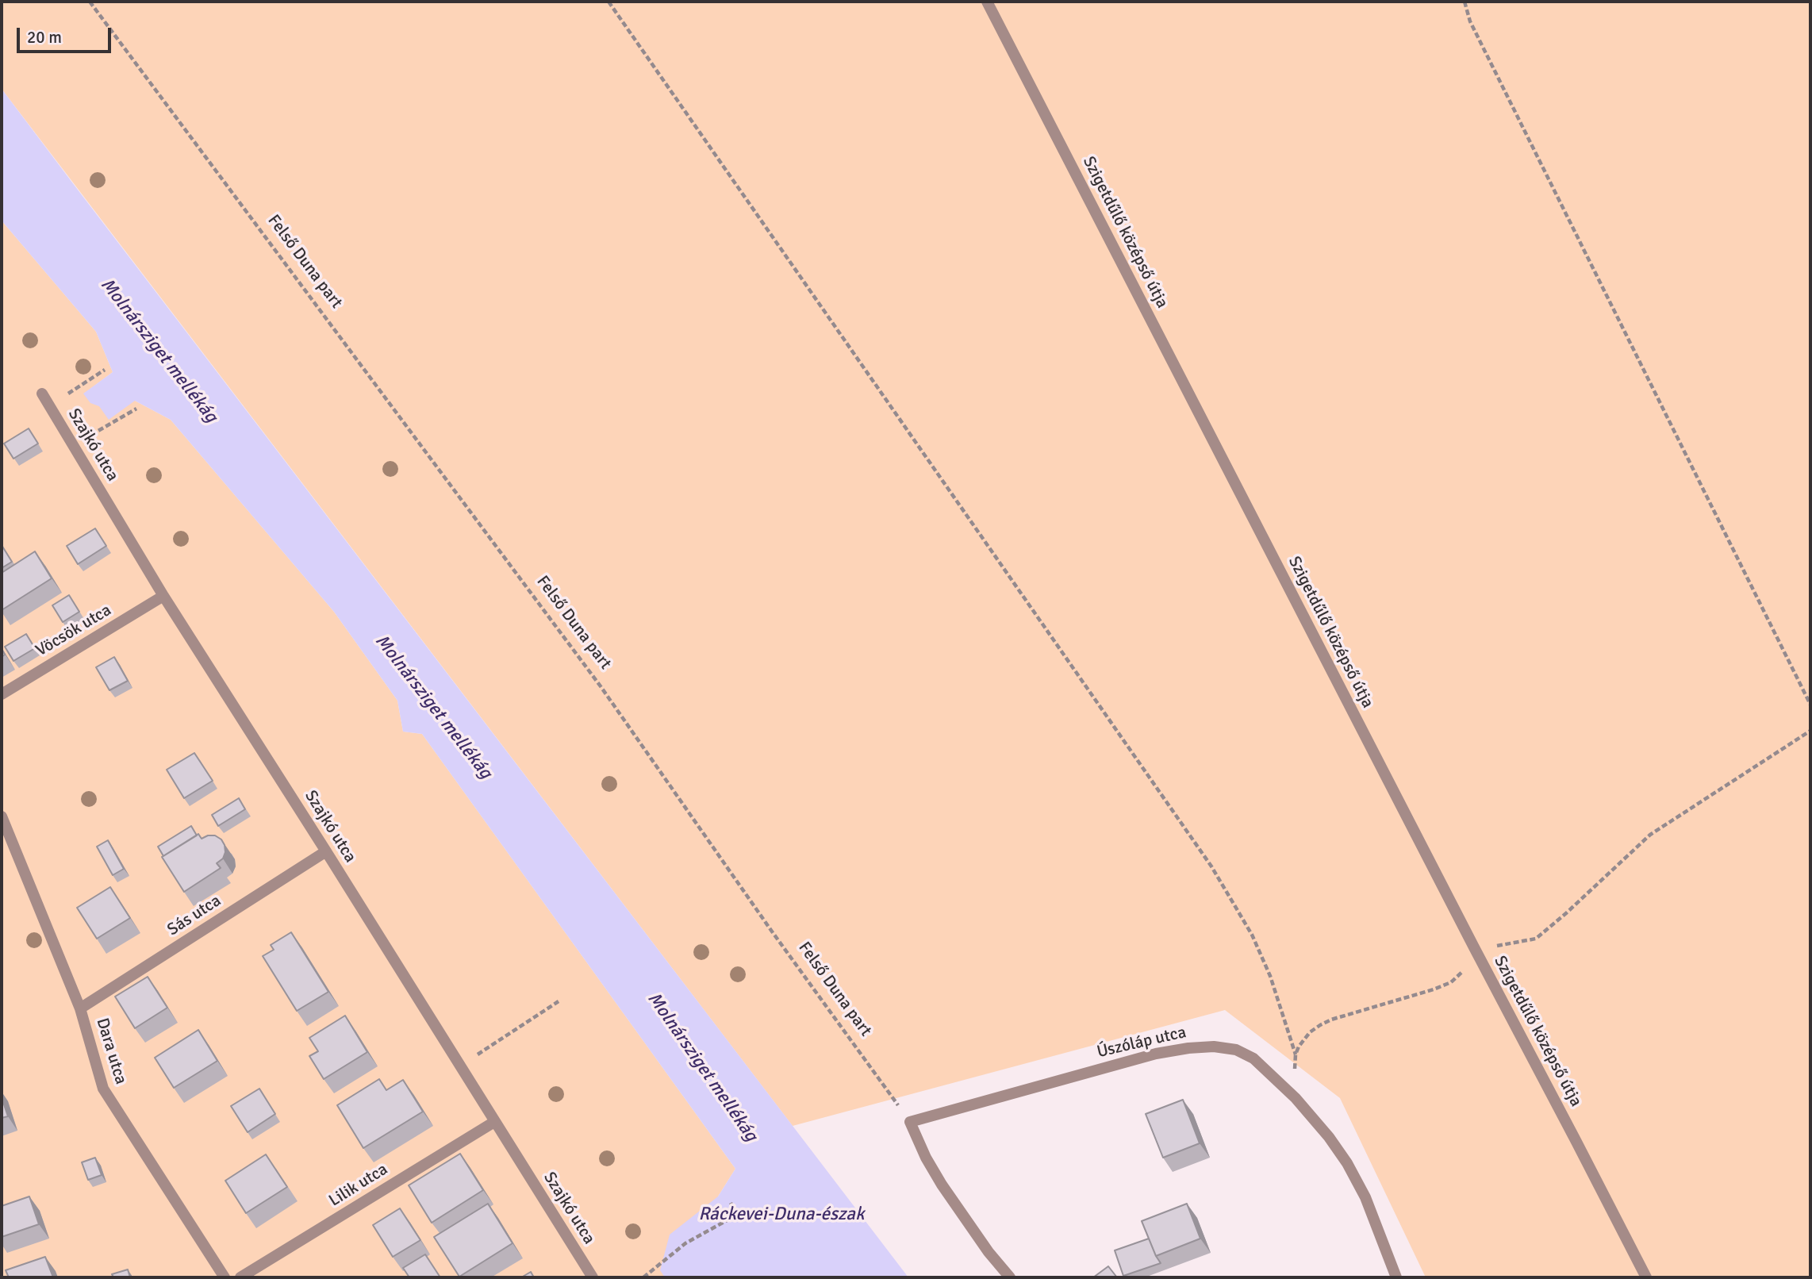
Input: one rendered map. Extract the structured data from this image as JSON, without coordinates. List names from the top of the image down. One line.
{"streets":{"street":["Szigetdűlő középső útja","Szajkó utca","Vöcsök utca","Sás utca","Úszóláp utca","Dara utca","Lilik utca"],"path":["Felső Duna part"]},"crossings":[["Felső Duna part","Úszóláp utca"],["Szajkó utca","Vöcsök utca"],["Szajkó utca","Sás utca"],["Szajkó utca","Lilik utca"],["Sás utca","Dara utca"]],"water":["Molnársziget mellékág","Ráckevei-Duna-észak"],"scale_bar":"20 m"}
